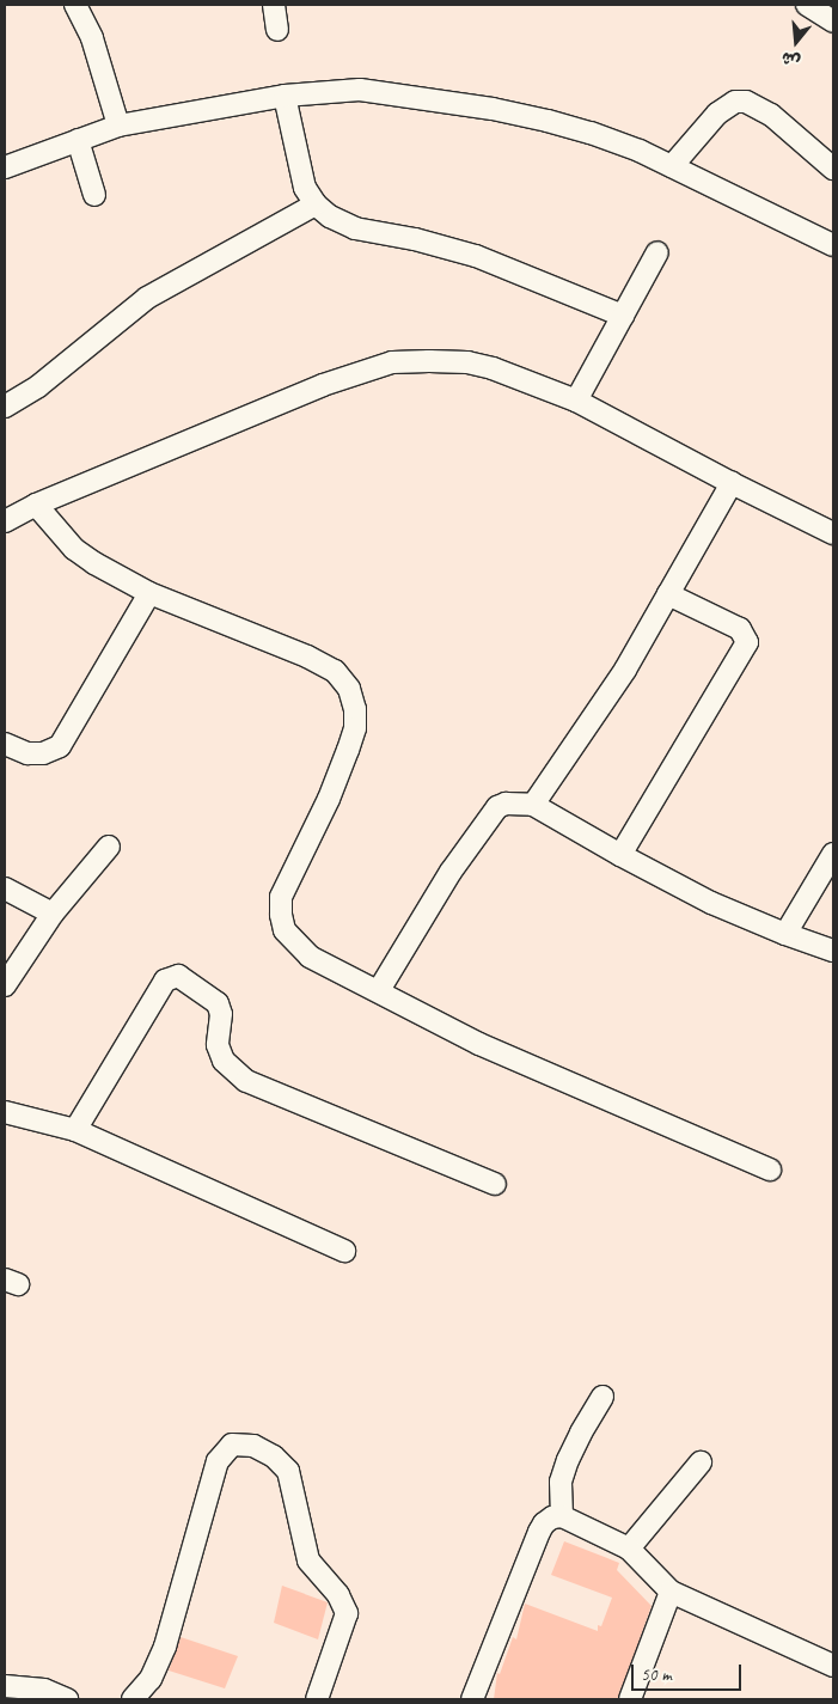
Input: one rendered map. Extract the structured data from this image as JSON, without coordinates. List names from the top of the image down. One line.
{"scale_bar":"50 m","north":"bottom"}
